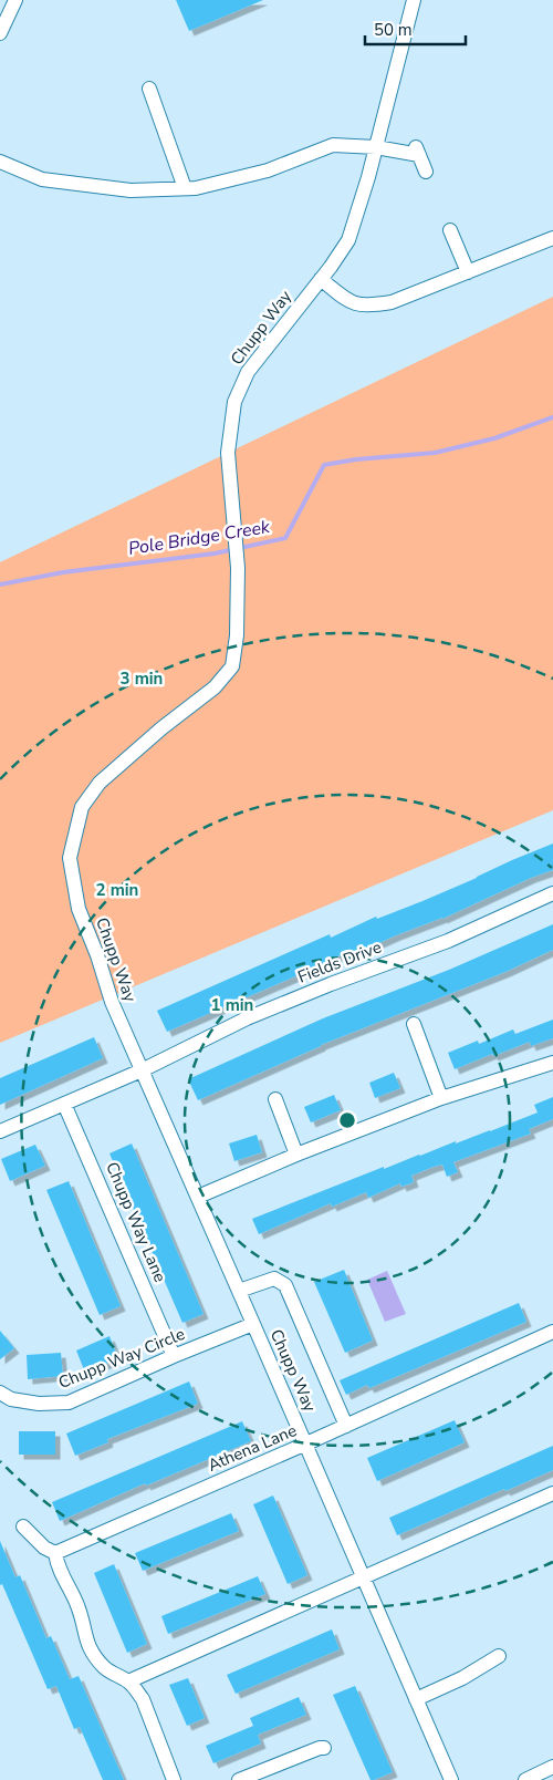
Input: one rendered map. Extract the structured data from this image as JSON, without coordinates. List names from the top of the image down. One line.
{"streets":{"street":["Chupp Way","Fields Drive","Chupp Way Lane","Chupp Way Circle","Athena Lane"]},"crossings":[["Chupp Way","Fields Drive"],["Chupp Way","Chupp Way Circle"],["Chupp Way","Athena Lane"],["Chupp Way Lane","Chupp Way Circle"]],"water":["Pole Bridge Creek"],"scale_bar":"50 m","rings":["3 min","2 min","1 min"]}
